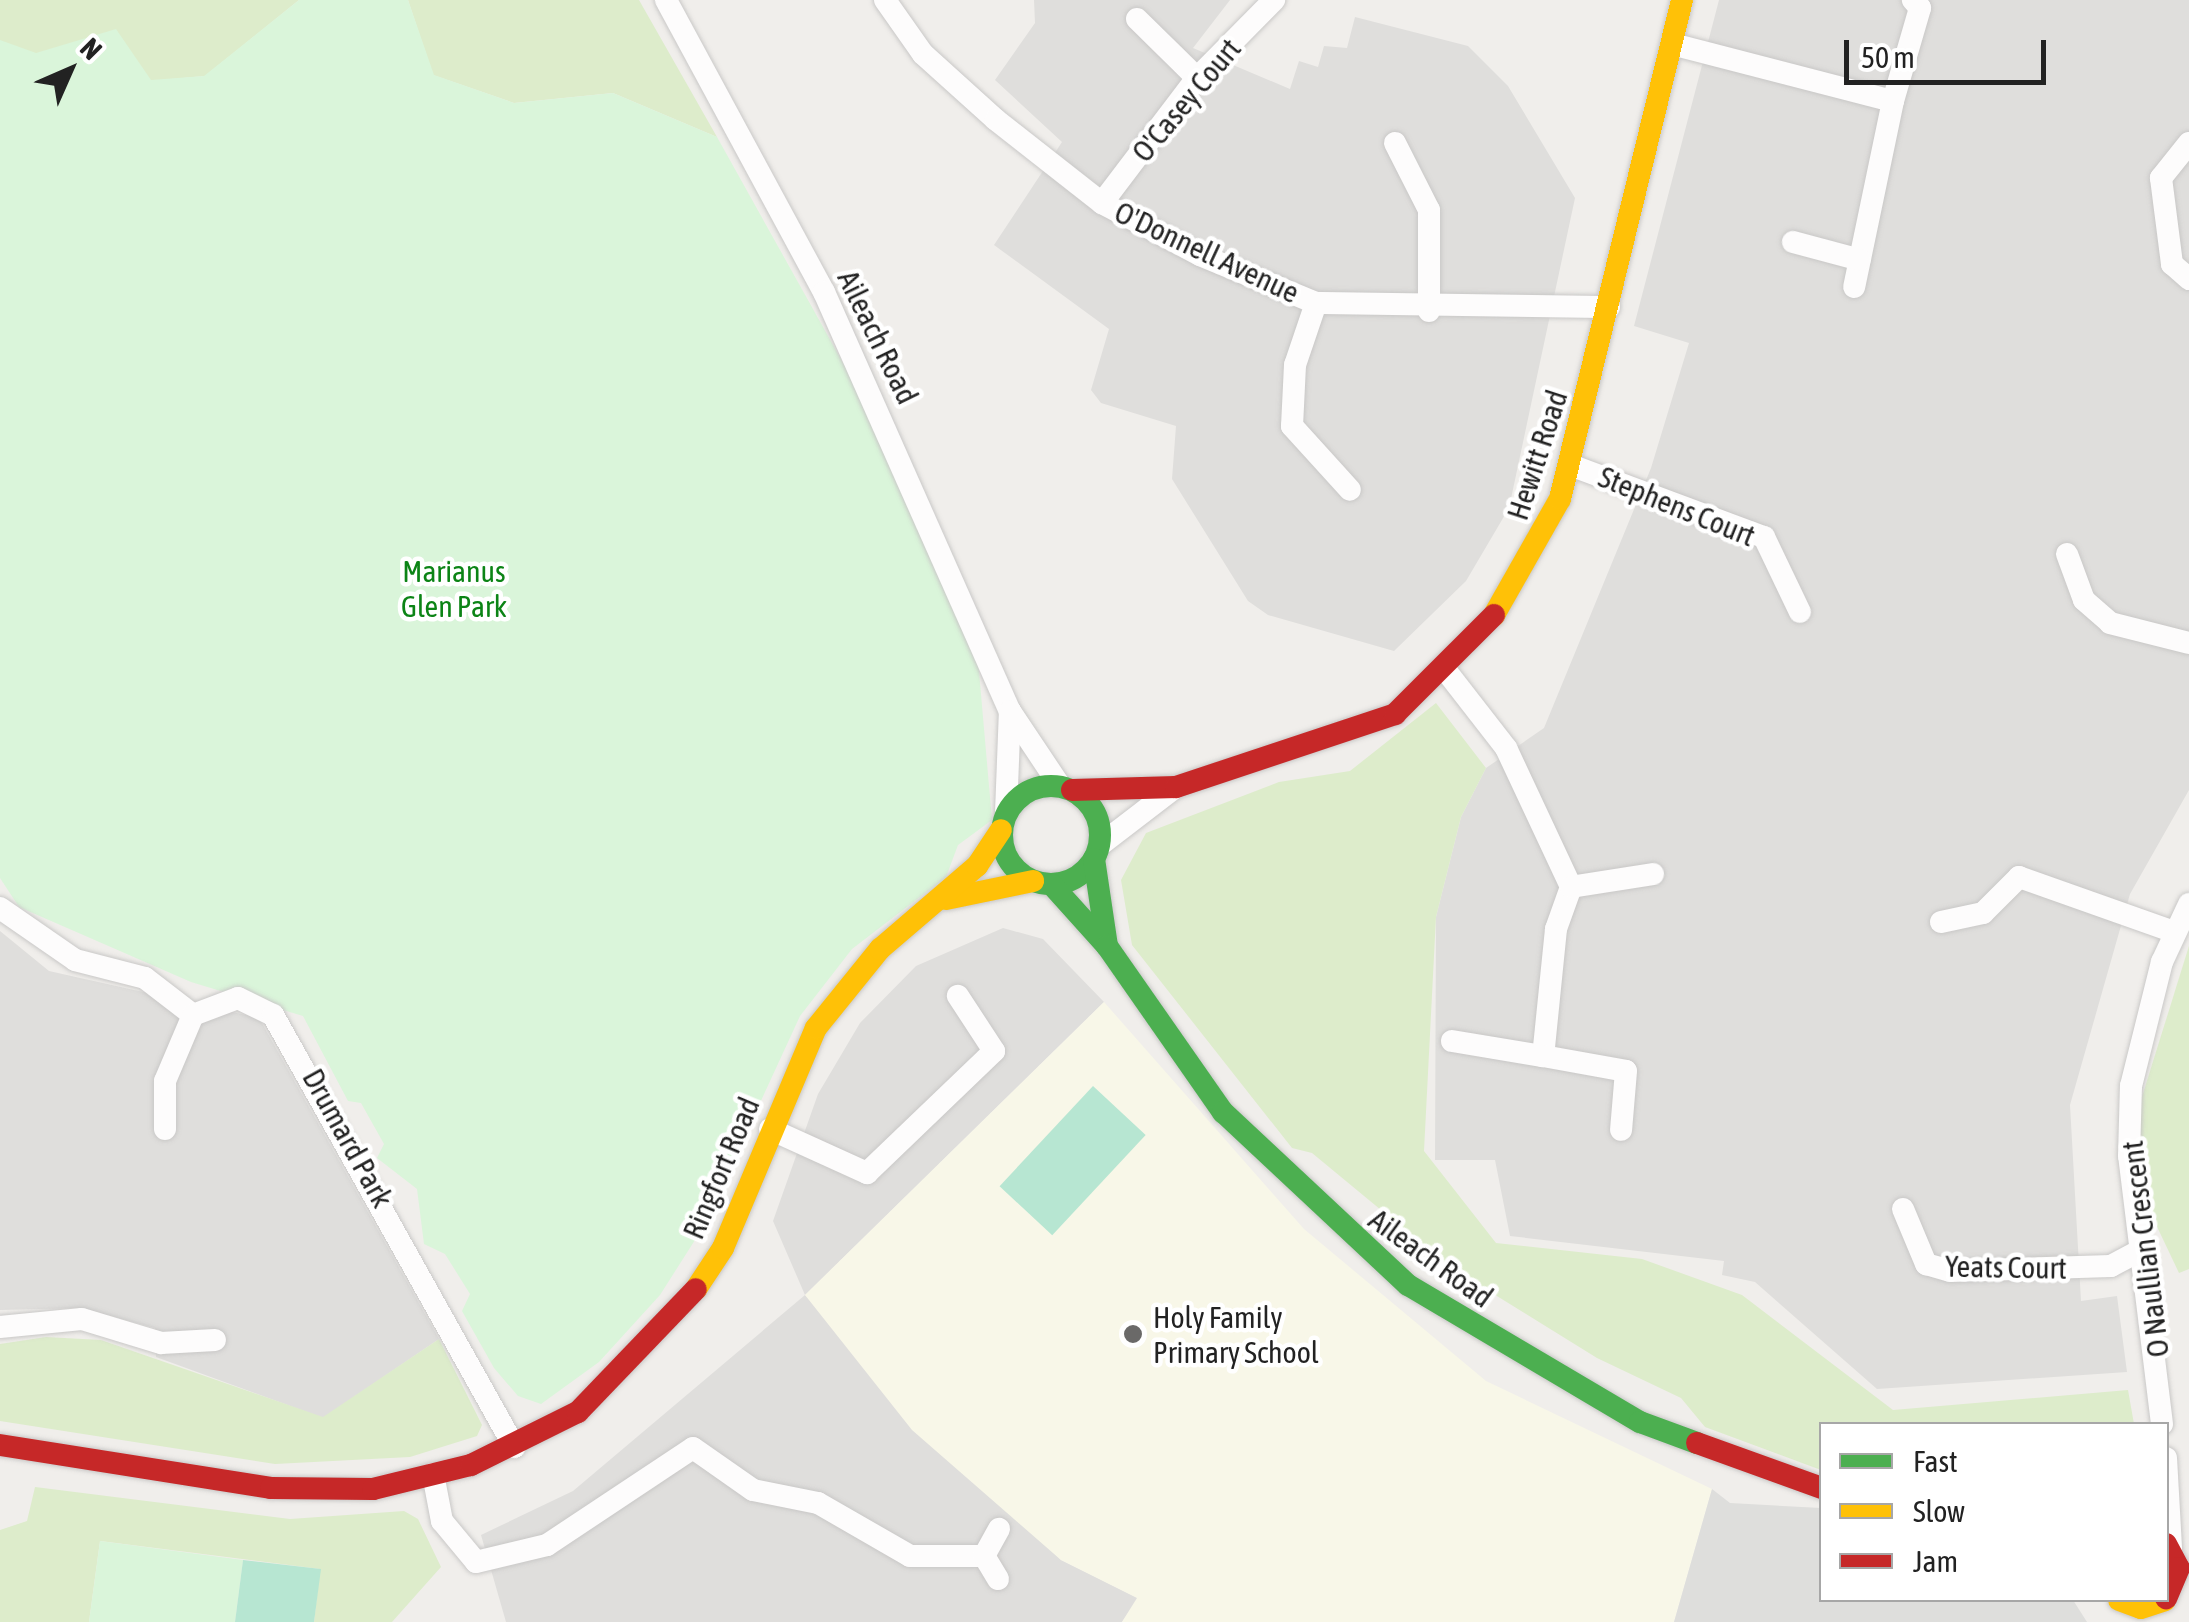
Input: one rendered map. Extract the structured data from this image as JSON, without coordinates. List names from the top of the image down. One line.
{"streets":{"street":["O'Casey Court","O'Donnell Avenue","Aileach Road","Hewitt Road","Stephens Court","Drumard Park","Ringfort Road","O Naullian Crescent","Yeats Court"]},"crossings":[["O'Casey Court","O'Donnell Avenue"],["O'Donnell Avenue","Hewitt Road"],["Aileach Road","Hewitt Road"],["Aileach Road","Ringfort Road"],["Hewitt Road","Stephens Court"],["Hewitt Road","Ringfort Road"],["Drumard Park","Ringfort Road"],["O Naullian Crescent","Yeats Court"]],"parks":["Marianus Glen Park"],"places":["Holy Family Primary School"],"legend":["Fast","Slow","Jam"],"scale_bar":"50 m","north":"top right"}
